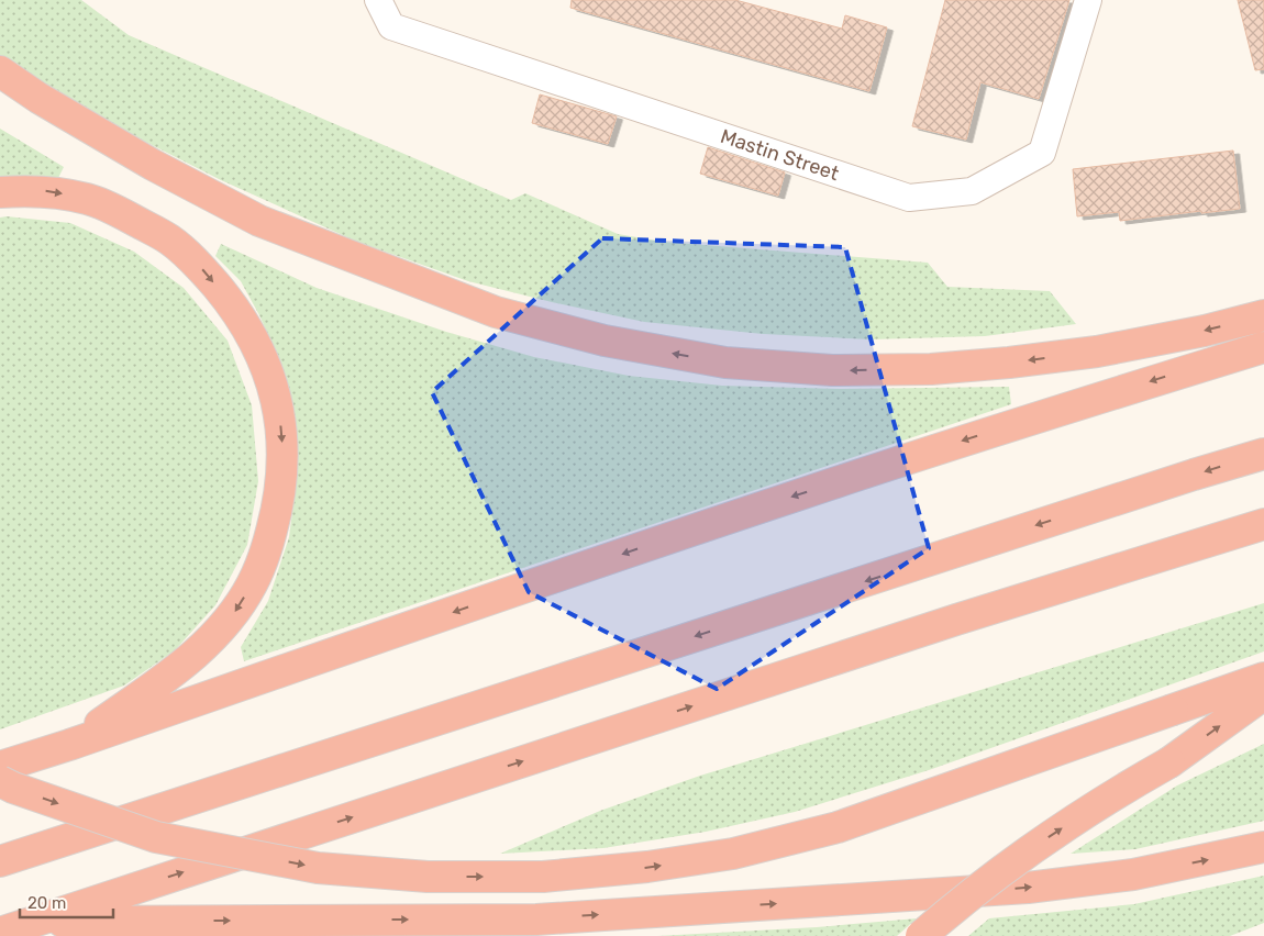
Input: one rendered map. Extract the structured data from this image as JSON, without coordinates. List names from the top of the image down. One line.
{"streets":{"street":["Mastin Street"]},"scale_bar":"20 m"}
